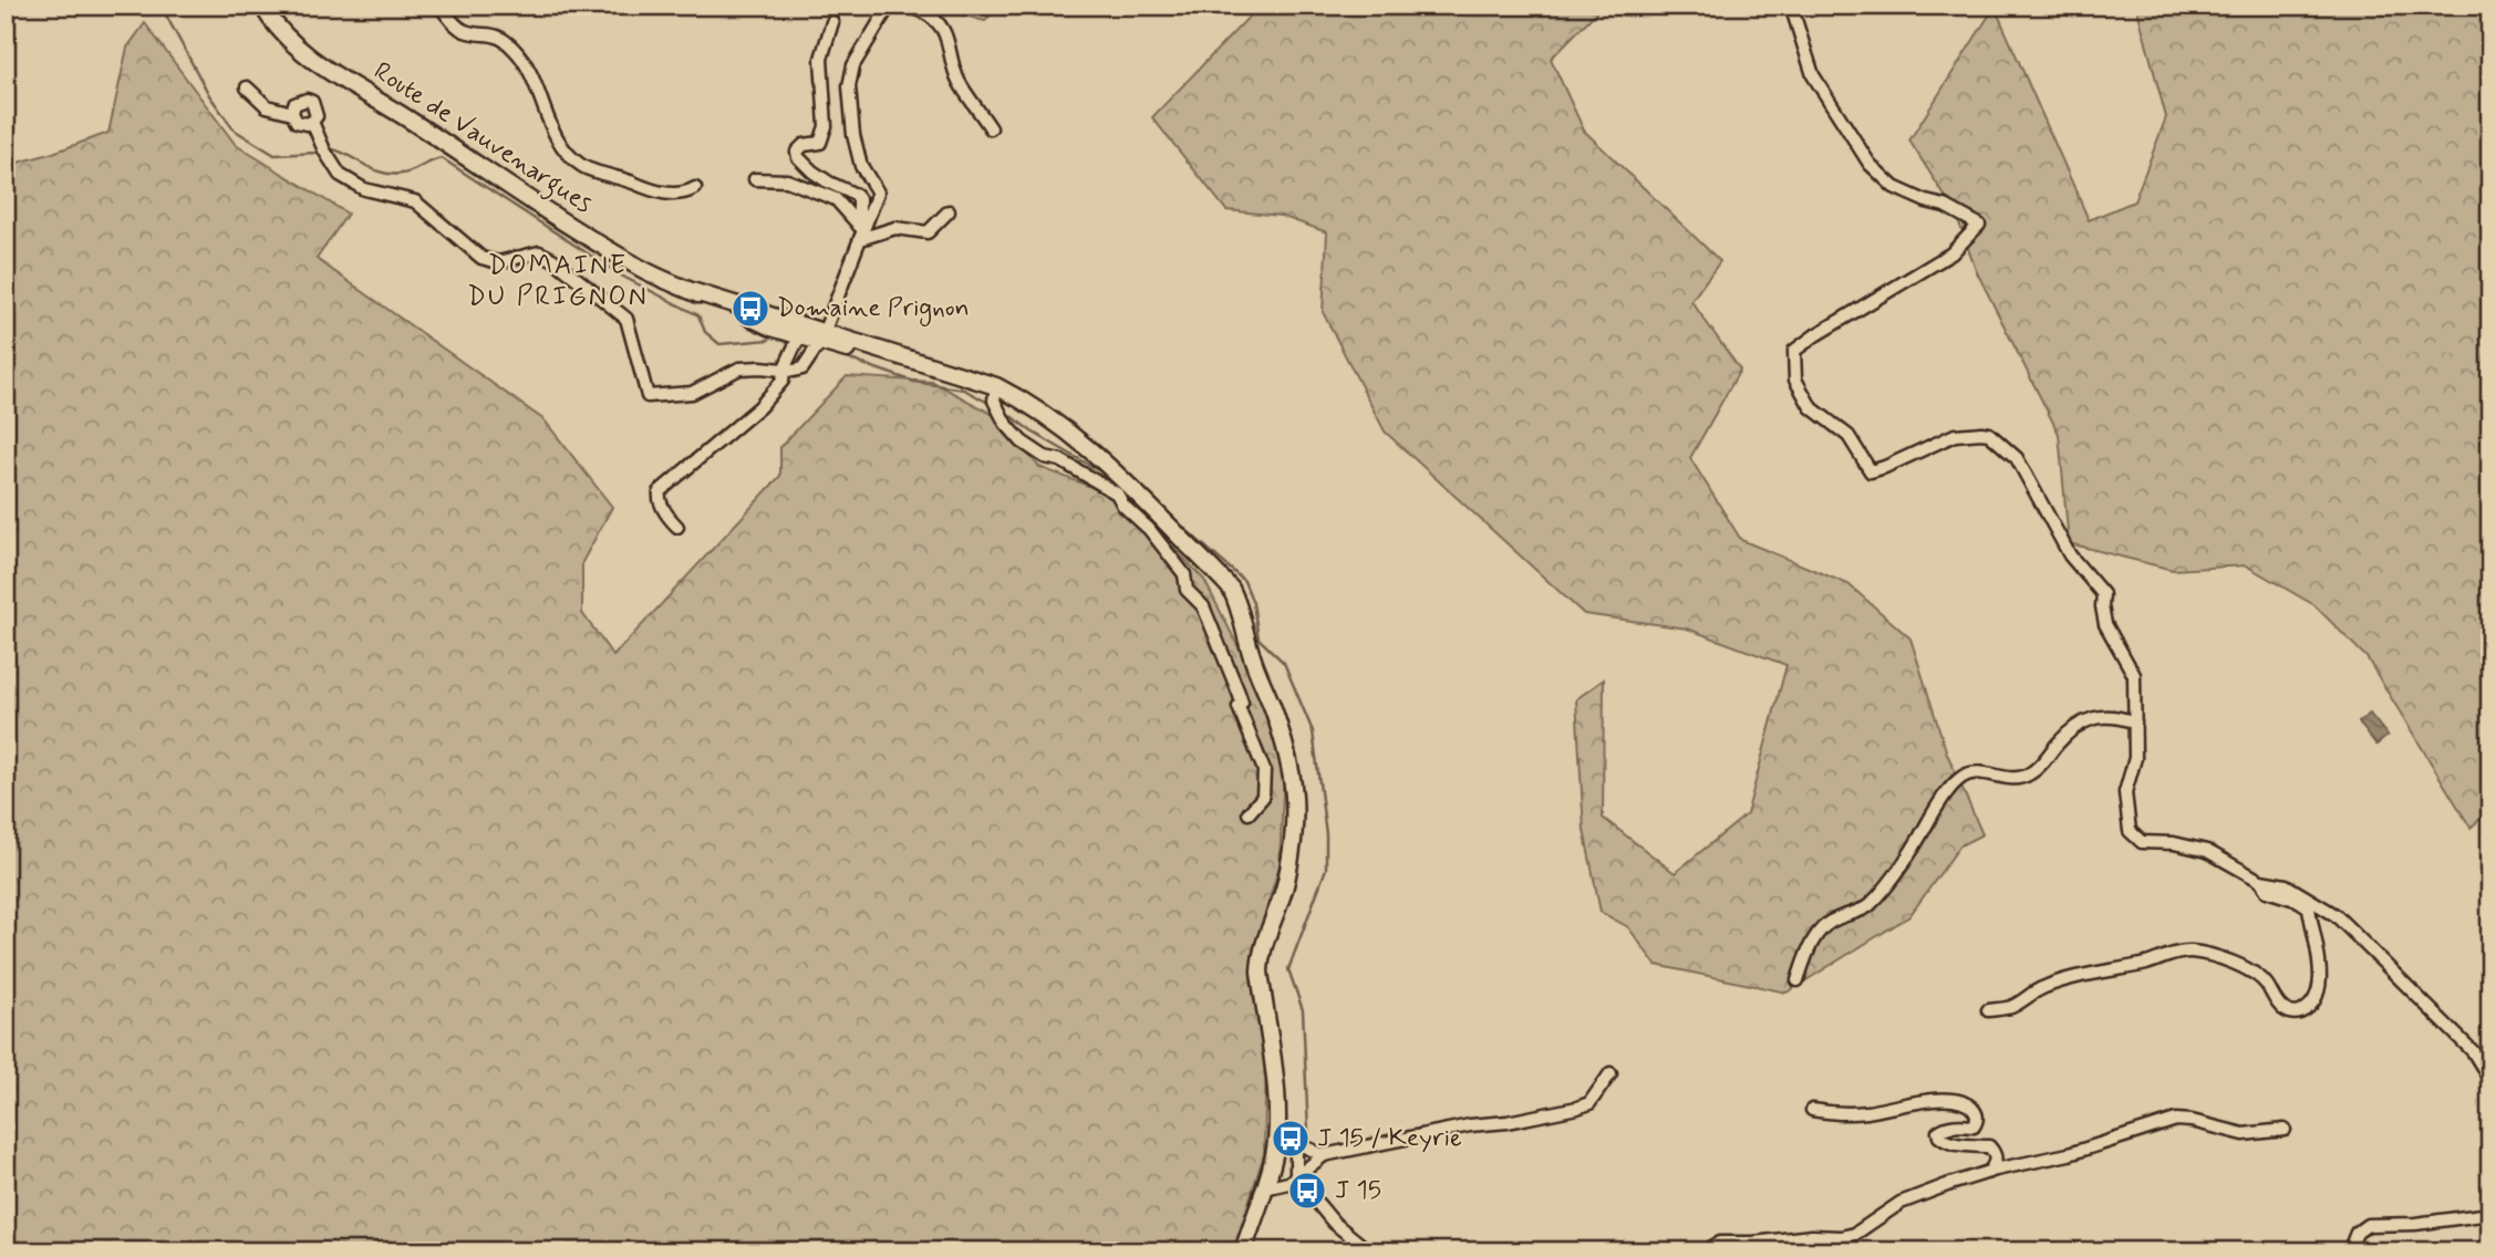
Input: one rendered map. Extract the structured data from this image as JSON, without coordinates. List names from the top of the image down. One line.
{"streets":{"main road":["Route de Vauvenargues"]},"districts":["DOMAINE DU PRIGNON"],"places":{"bus stop":["Domaine Prignon","J 15 / Keyrie","J 15"]}}
